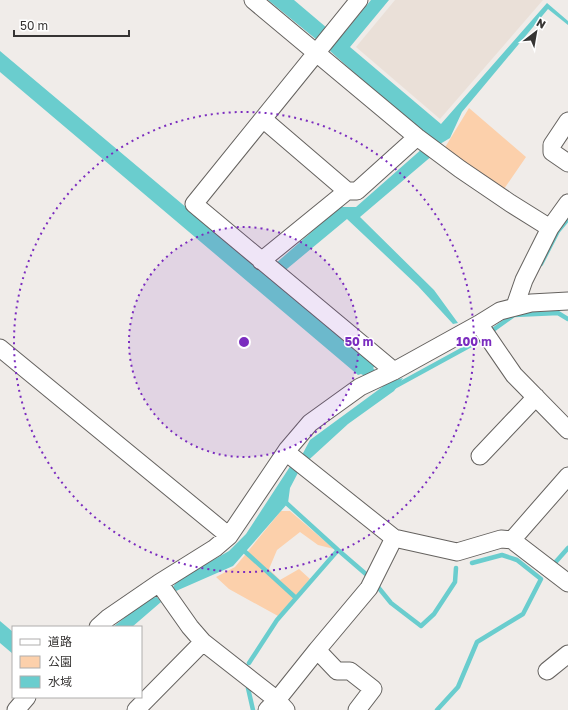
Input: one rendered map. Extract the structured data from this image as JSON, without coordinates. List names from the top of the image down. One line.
{"legend":["道路","公園","水域"],"scale_bar":"50 m","north":"top right","rings":["50 m","100 m"]}
